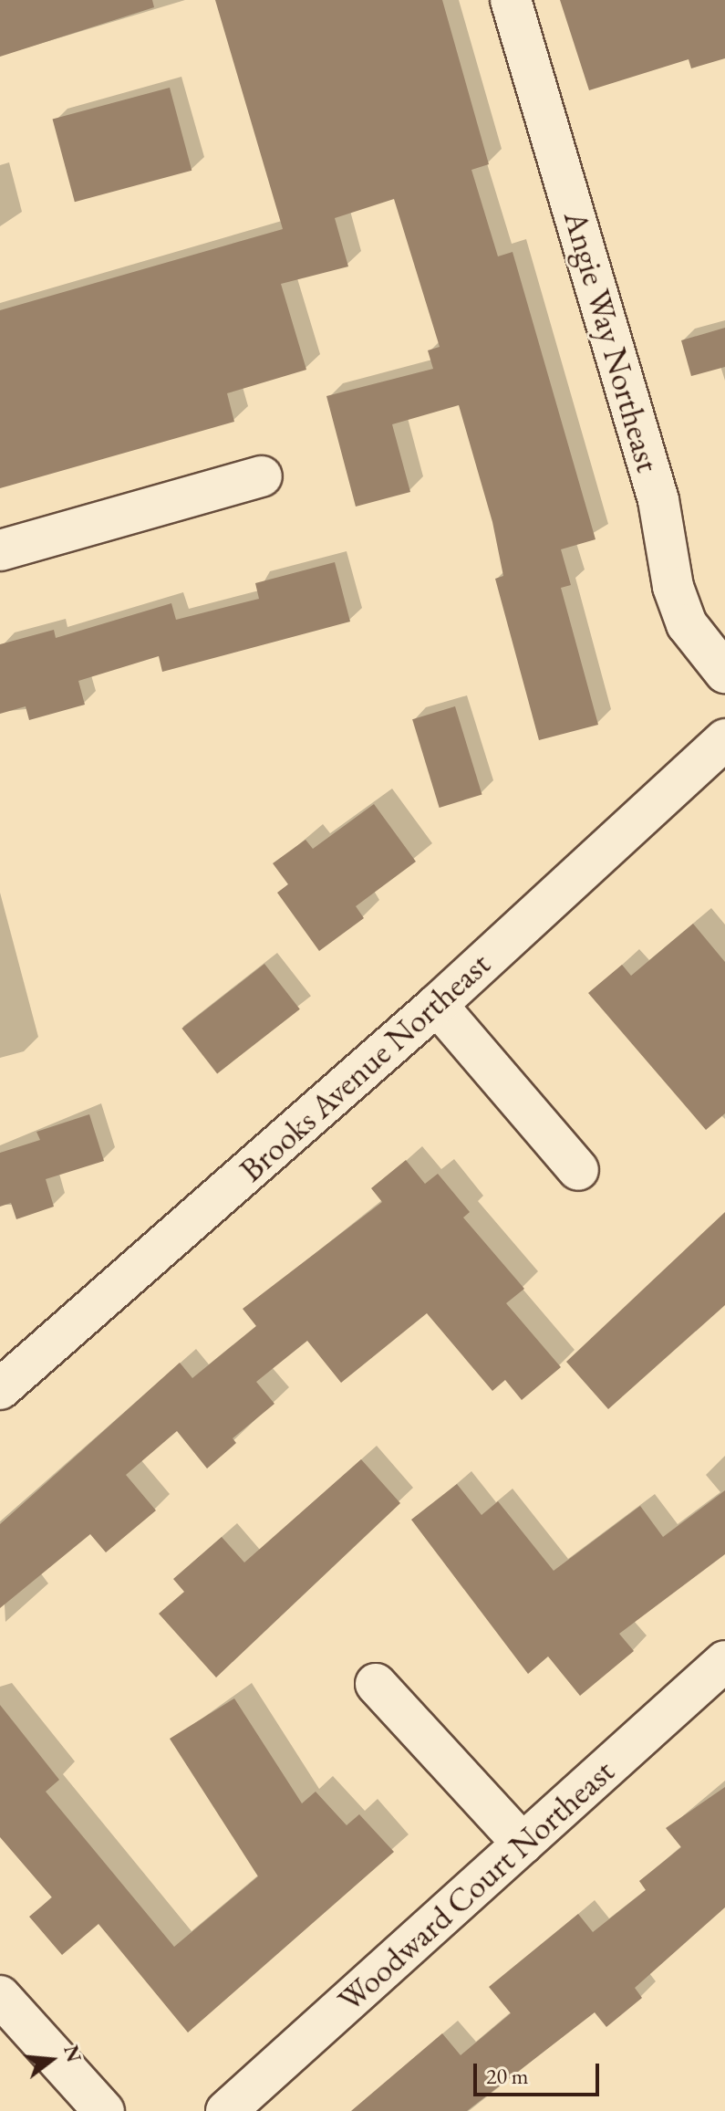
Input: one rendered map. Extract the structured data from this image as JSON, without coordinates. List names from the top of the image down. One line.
{"streets":{"street":["Angie Way Northeast","Brooks Avenue Northeast","Woodward Court Northeast"]},"scale_bar":"20 m","north":"right"}
